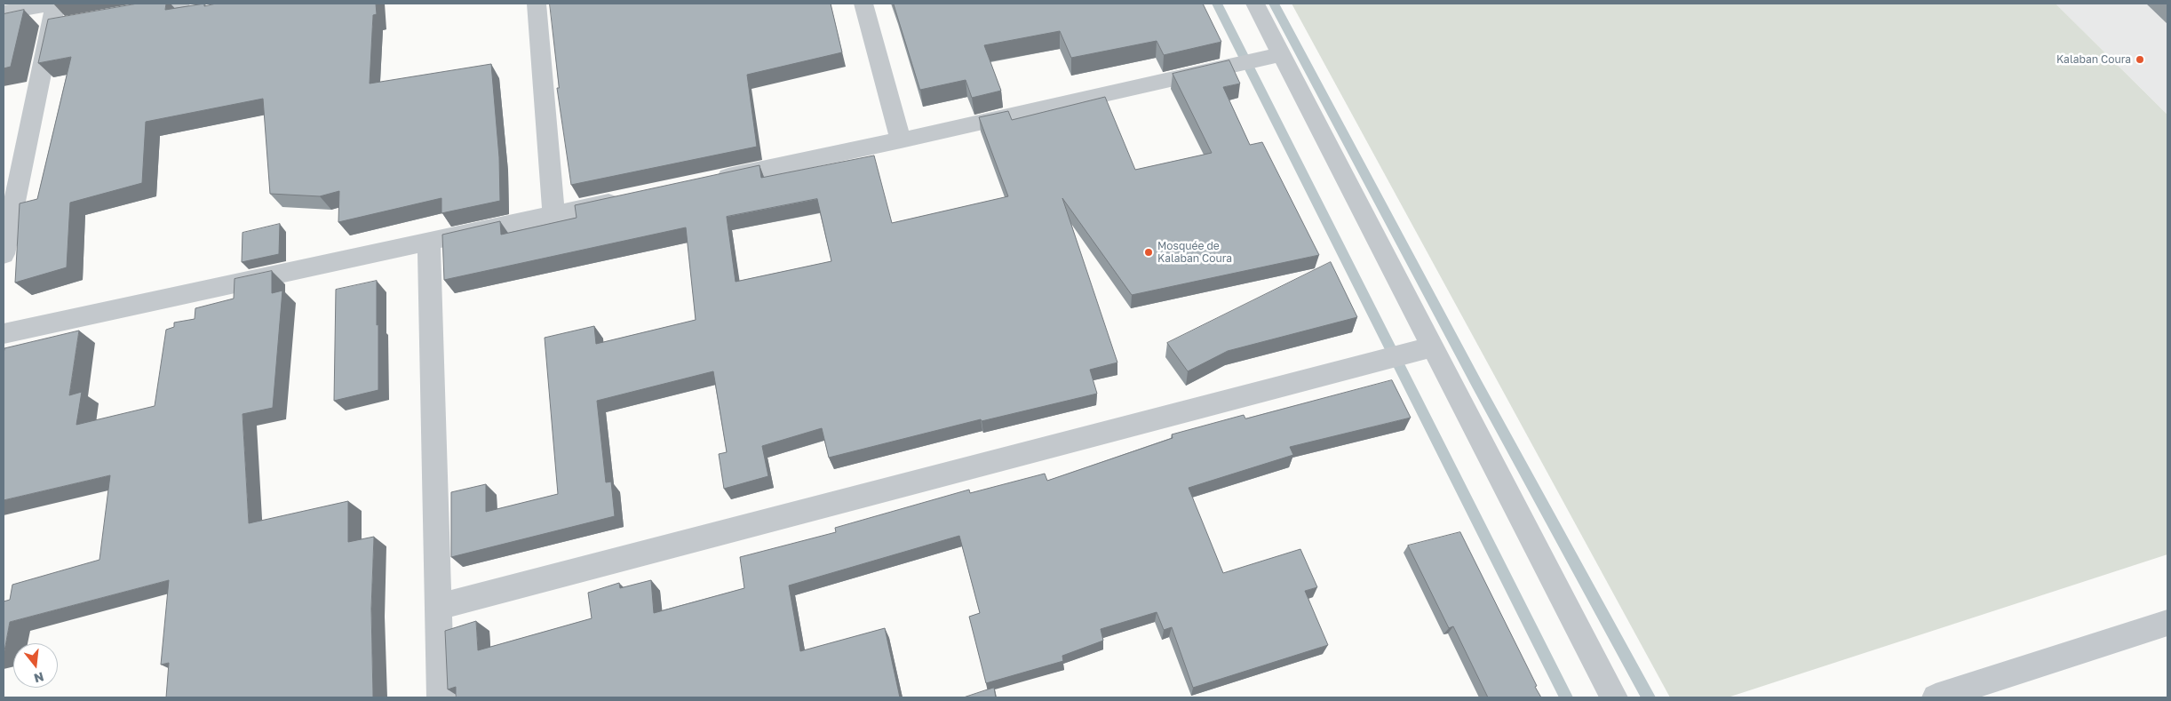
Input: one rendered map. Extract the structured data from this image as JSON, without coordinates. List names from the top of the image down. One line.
{"places":["Kalaban Coura","Mosquée de Kalaban Coura"],"north":"bottom"}
